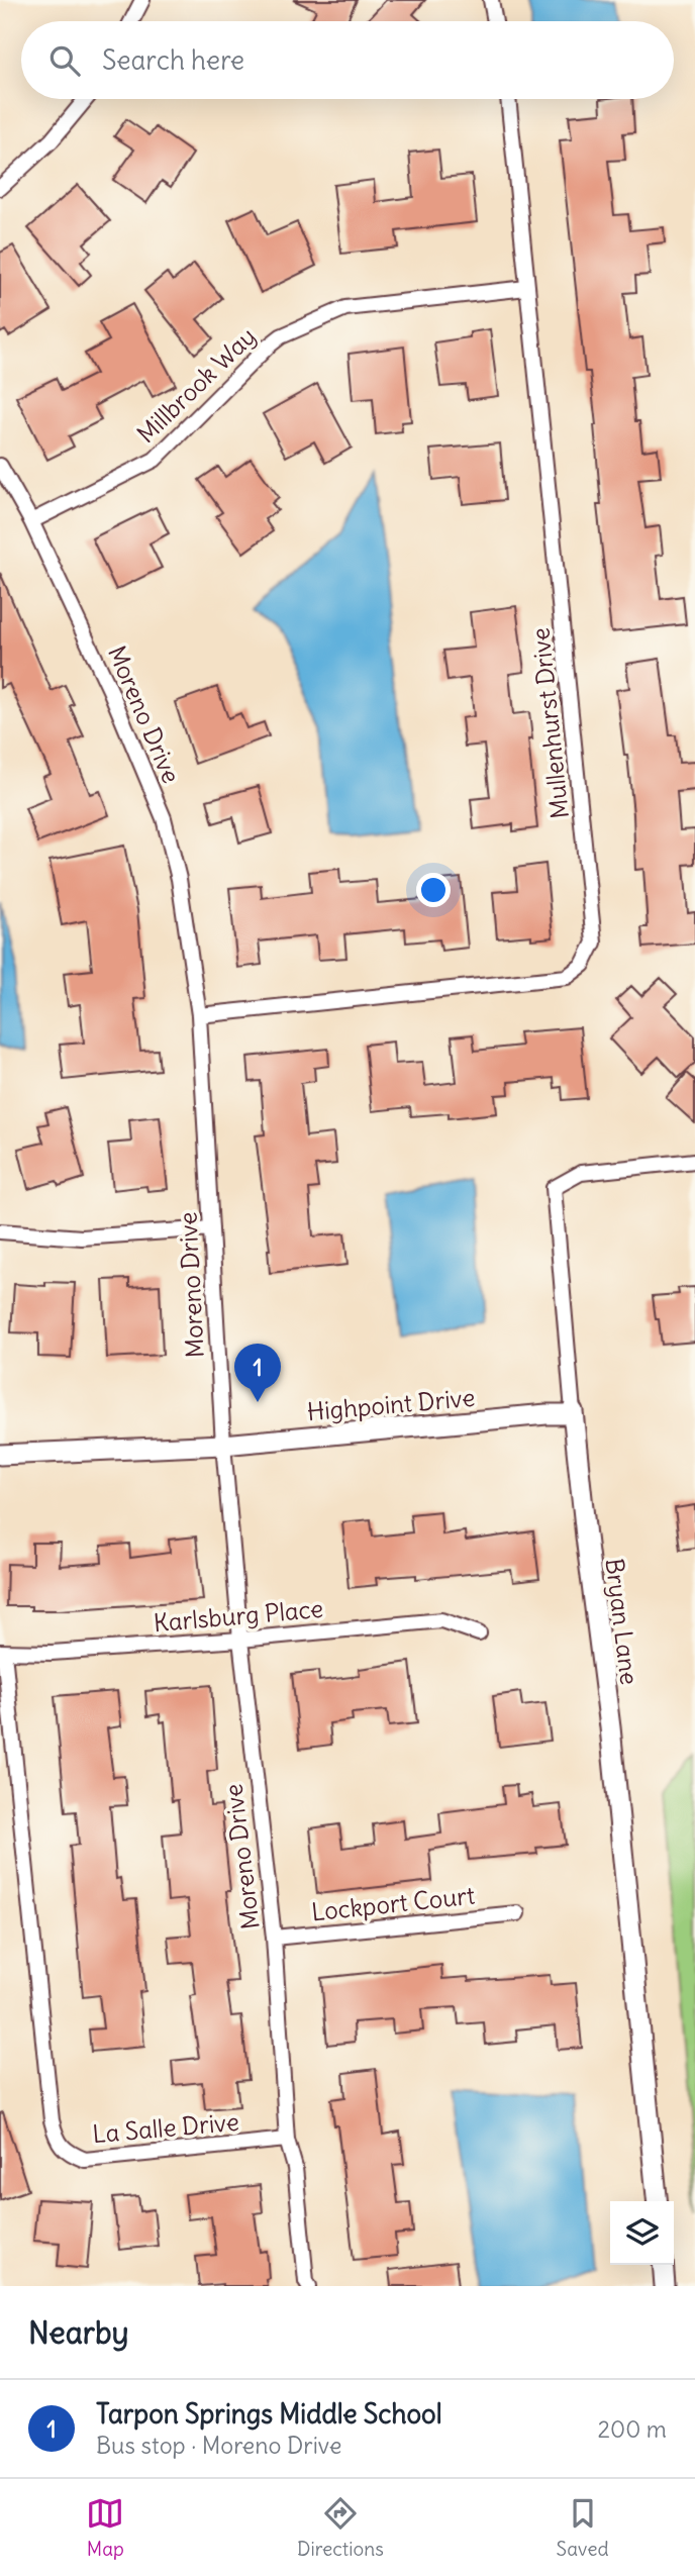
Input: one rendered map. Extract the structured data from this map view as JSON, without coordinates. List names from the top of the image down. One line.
{"streets":{"street":["Millbrook Way","Moreno Drive","Mullenhurst Drive","Highpoint Drive","Karlsburg Place","Bryan Lane","Lockport Court","La Salle Drive"]},"crossings":[["Millbrook Way","Moreno Drive"],["Millbrook Way","Mullenhurst Drive"],["Moreno Drive","Mullenhurst Drive"],["Moreno Drive","Highpoint Drive"],["Moreno Drive","Karlsburg Place"],["Moreno Drive","Lockport Court"],["Moreno Drive","La Salle Drive"],["Highpoint Drive","Bryan Lane"],["Karlsburg Place","La Salle Drive"]],"page":{"search":"Search here","pins":"1","heading":"Nearby","list":[{"mark":"1","name":"Tarpon Springs Middle School","note":"Bus stop · Moreno Drive","value":"200 m"}],"nav":["Map","Directions","Saved"]}}
